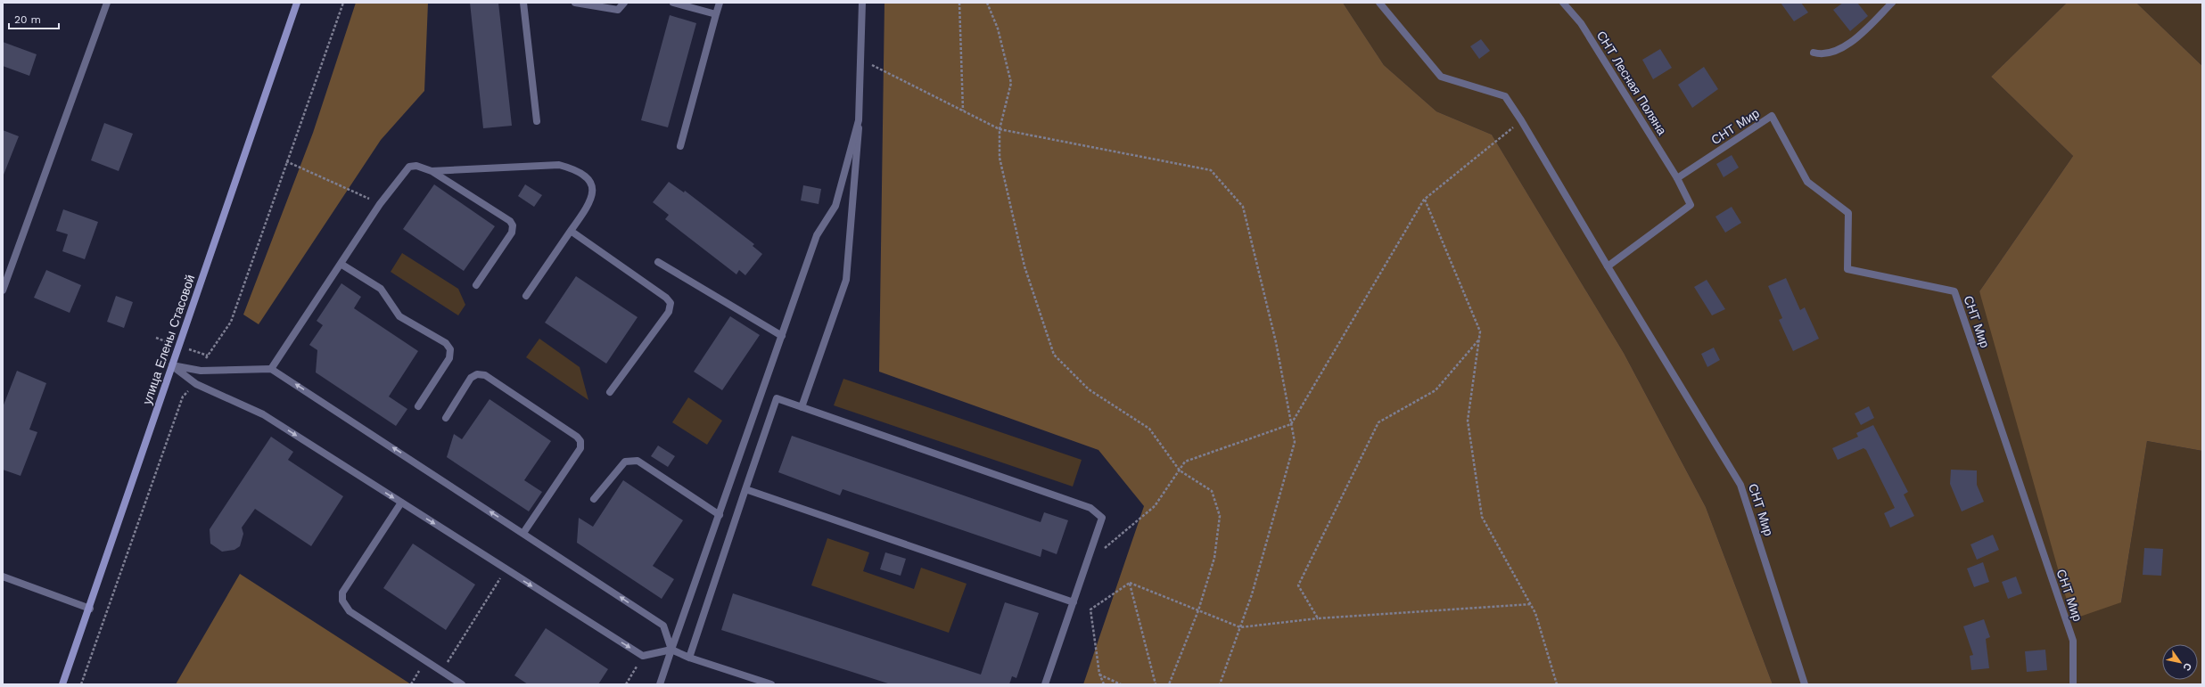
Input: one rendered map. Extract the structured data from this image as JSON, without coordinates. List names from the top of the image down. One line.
{"streets":{"main road":["улица Елены Стасовой"],"street":["СНТ Лесная Поляна","СНТ Мир"]},"crossings":[["СНТ Лесная Поляна","СНТ Мир"]],"scale_bar":"20 m","north":"bottom right"}
